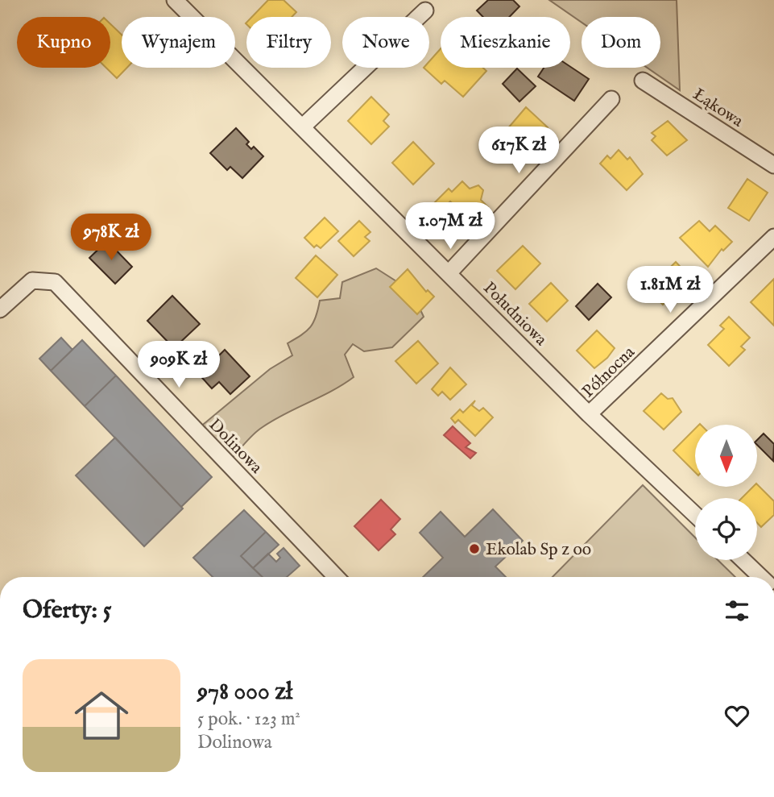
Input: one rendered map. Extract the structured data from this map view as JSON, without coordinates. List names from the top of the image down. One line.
{"streets":{"street":["Łąkowa","Południowa","Północna","Dolinowa"]},"crossings":[["Południowa","Północna"]],"places":["Ekolab Sp z oo"],"north":"bottom","page":{"chip":["Kupno","Wynajem","Filtry","Nowe","Mieszkanie","Dom"],"price":["617K zł","1.07M zł","978K zł","1.81M zł","909K zł"],"heading":"Oferty: 5","list":[{"name":"978 000 zł","note":"5 pok. · 123 m² · Dolinowa"}]}}
